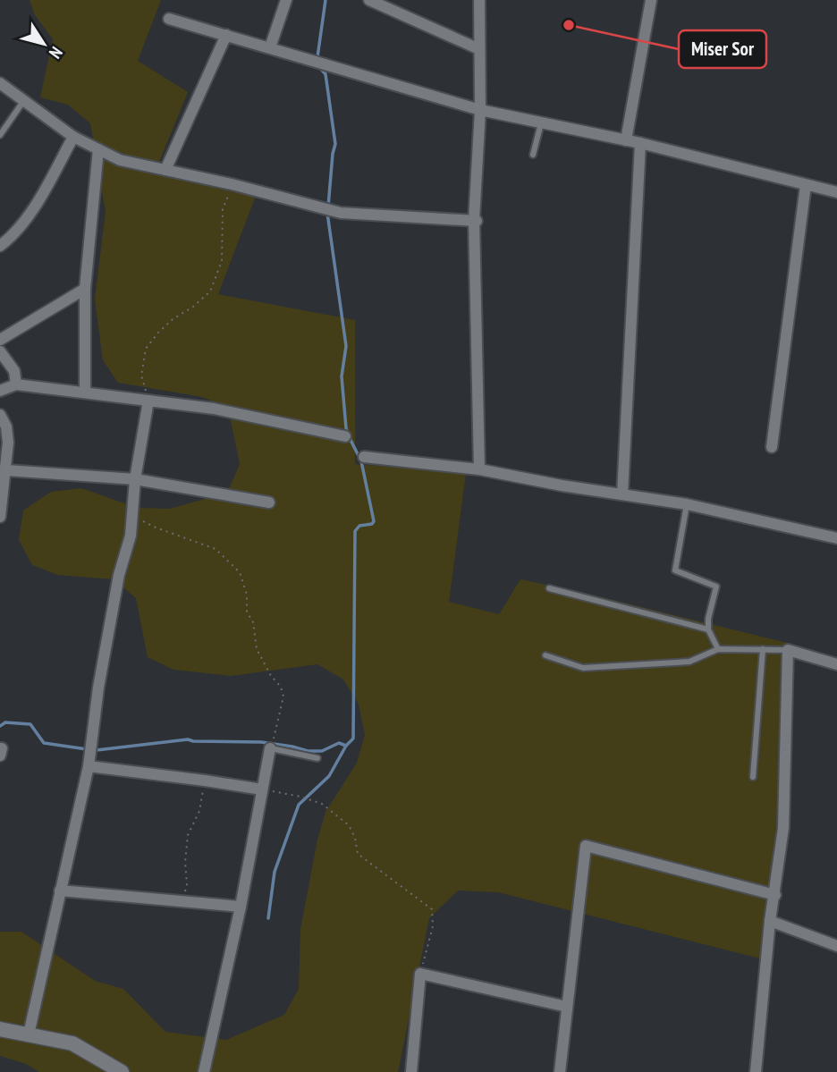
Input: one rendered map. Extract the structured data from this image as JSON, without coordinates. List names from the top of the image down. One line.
{"places":["Miser Sor"],"north":"bottom right"}
